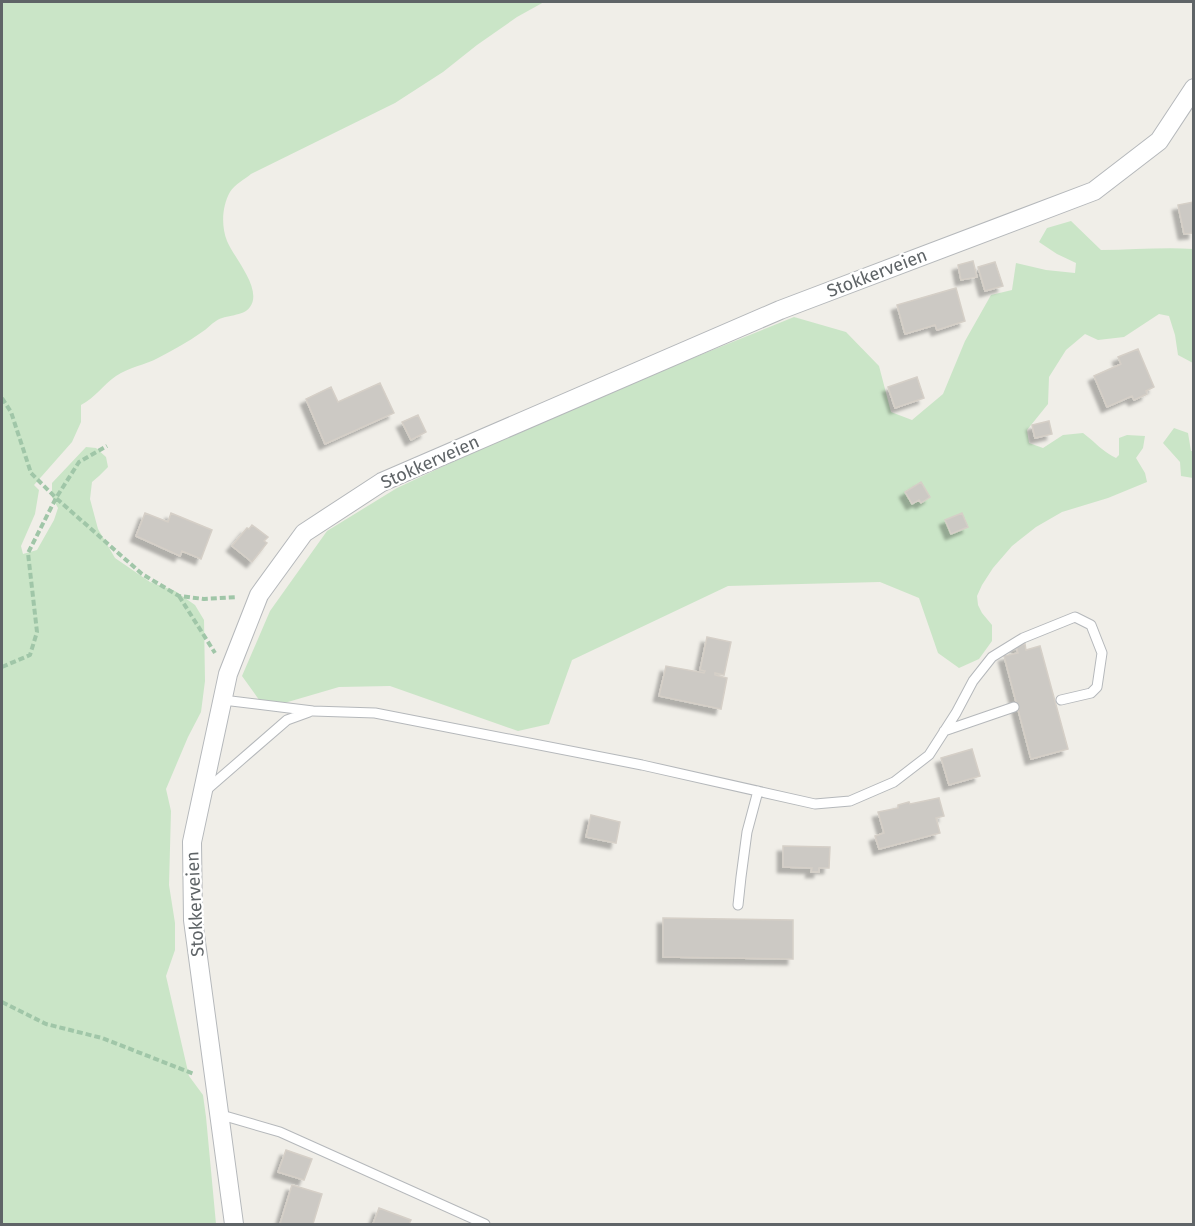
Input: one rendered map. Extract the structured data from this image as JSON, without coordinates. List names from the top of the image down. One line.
{"streets":{"street":["Stokkerveien"]}}
